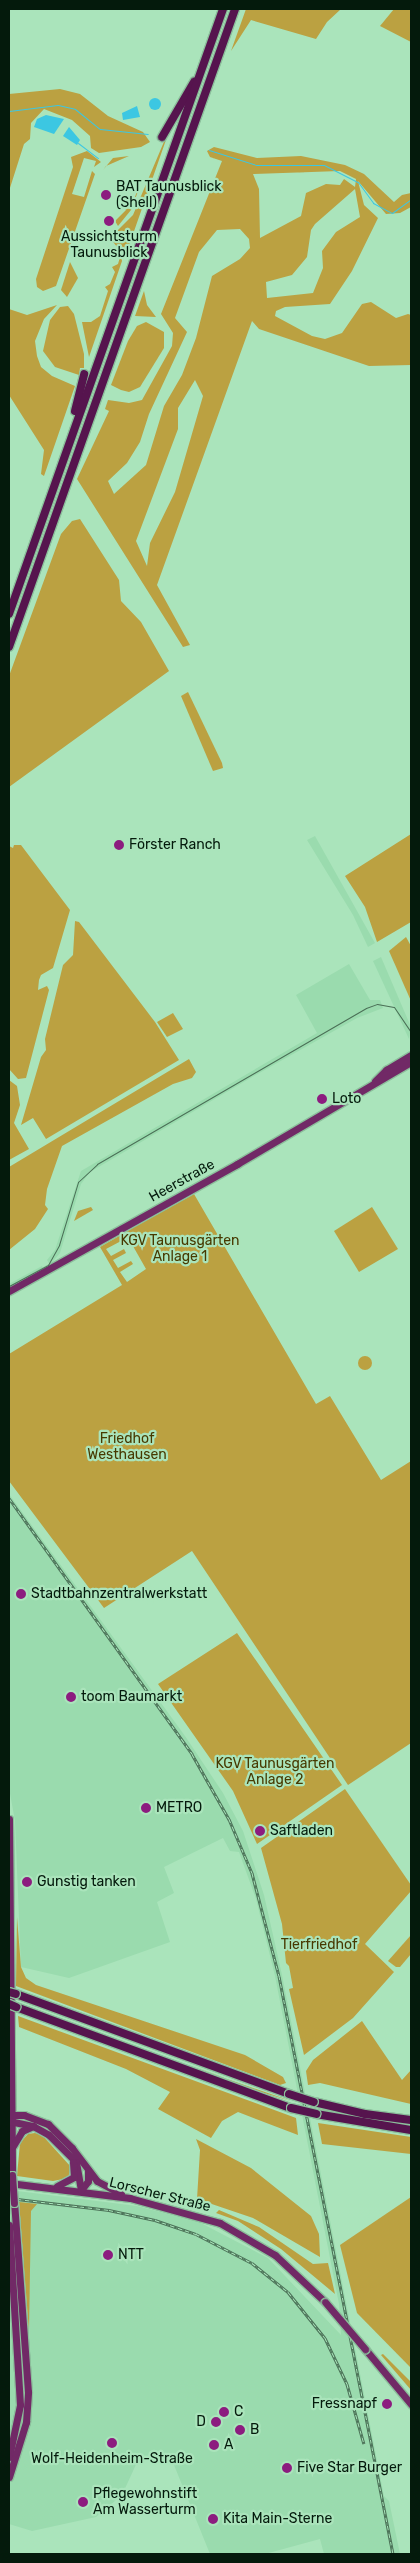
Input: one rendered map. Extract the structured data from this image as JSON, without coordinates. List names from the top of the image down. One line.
{"streets":{"main road":["Heerstraße","Lorscher Straße"]},"parks":["KGV Taunusgärten Anlage 1","Friedhof Westhausen","KGV Taunusgärten Anlage 2","Tierfriedhof"],"places":["BAT Taunusblick (Shell)","Aussichtsturm Taunusblick","Förster Ranch","Loto","Stadtbahnzentralwerkstatt","toom Baumarkt","METRO","Saftladen","Gunstig tanken","NTT","Fressnapf","C","D","B","Wolf-Heidenheim-Straße","A","Five Star Burger","Pflegewohnstift Am Wasserturm","Kita Main-Sterne"]}
